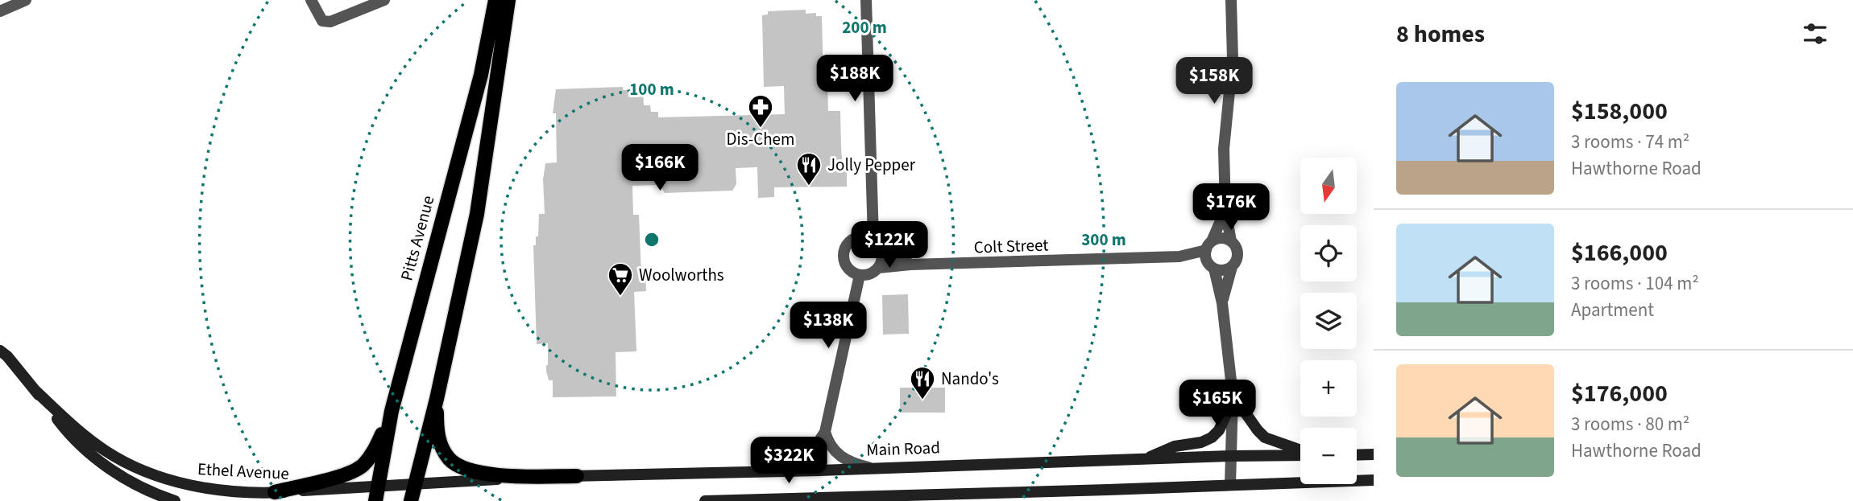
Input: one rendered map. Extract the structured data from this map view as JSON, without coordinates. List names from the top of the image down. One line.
{"streets":{"main road":["Pitts Avenue","Main Road","Ethel Avenue"],"street":["Colt Street"]},"crossings":[["Pitts Avenue","Ethel Avenue"],["Main Road","Ethel Avenue"]],"places":{"pharmacy":["Dis-Chem"],"restaurant":["Jolly Pepper","Nando's"],"supermarket":["Woolworths"]},"north":"bottom","page":{"heading":"8 homes","price":["$188K","$158K","$166K","$176K","$122K","$138K","$165K","$322K"],"list":[{"name":"$158,000","note":"3 rooms · 74 m² · Hawthorne Road"},{"name":"$166,000","note":"3 rooms · 104 m² · Apartment"},{"name":"$176,000","note":"3 rooms · 80 m² · Hawthorne Road"}],"map_buttons":["+","−"]},"rings":["200 m","100 m","300 m"]}
